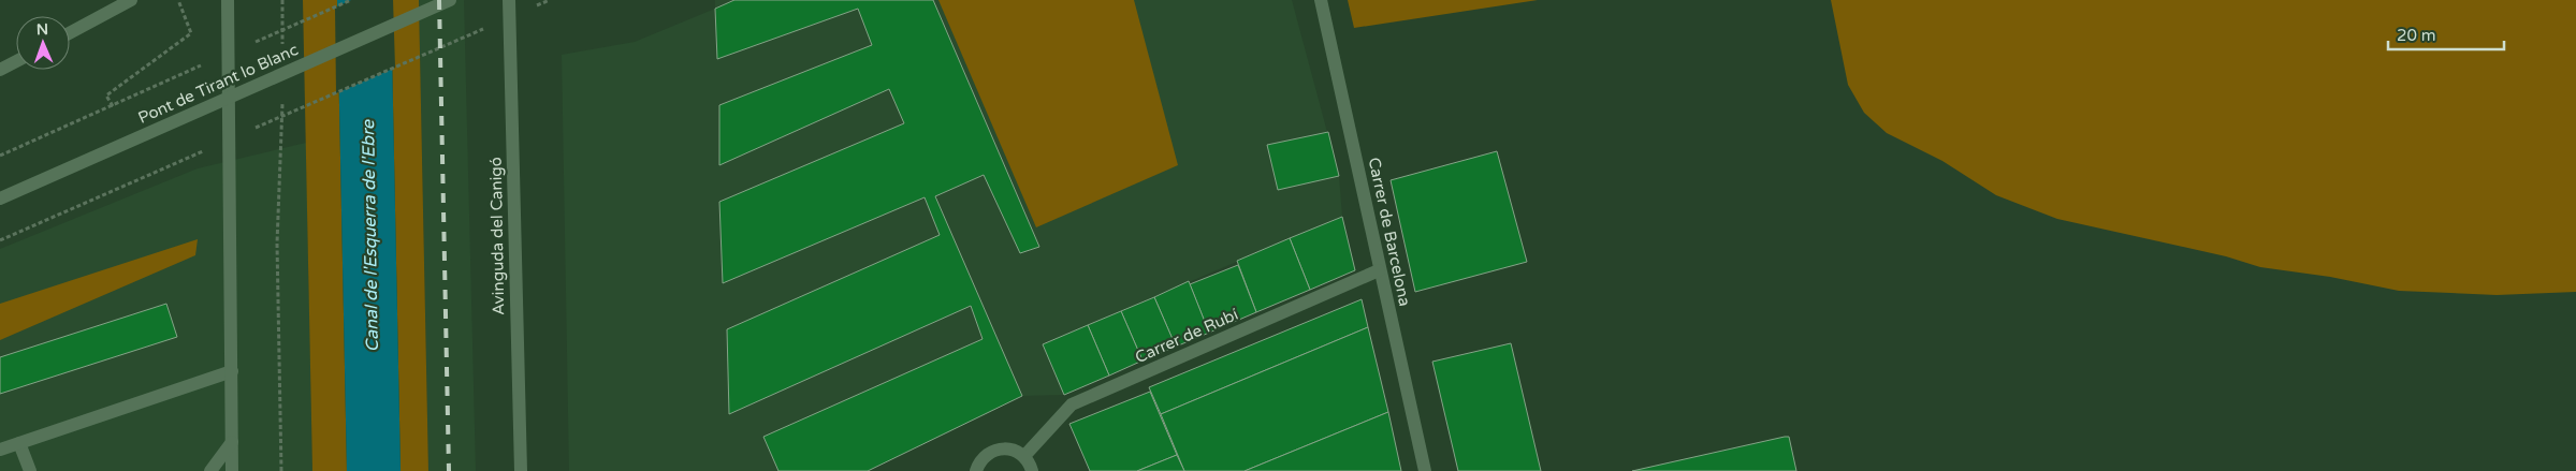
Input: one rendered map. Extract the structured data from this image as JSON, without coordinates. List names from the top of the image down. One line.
{"streets":{"street":["Pont de Tirant lo Blanc","Carrer de Barcelona","Avinguda del Canigó","Carrer de Rubí"]},"crossings":[["Carrer de Barcelona","Carrer de Rubí"]],"water":["Canal de l'Esquerra de l'Ebre"],"scale_bar":"20 m","north":"top"}
